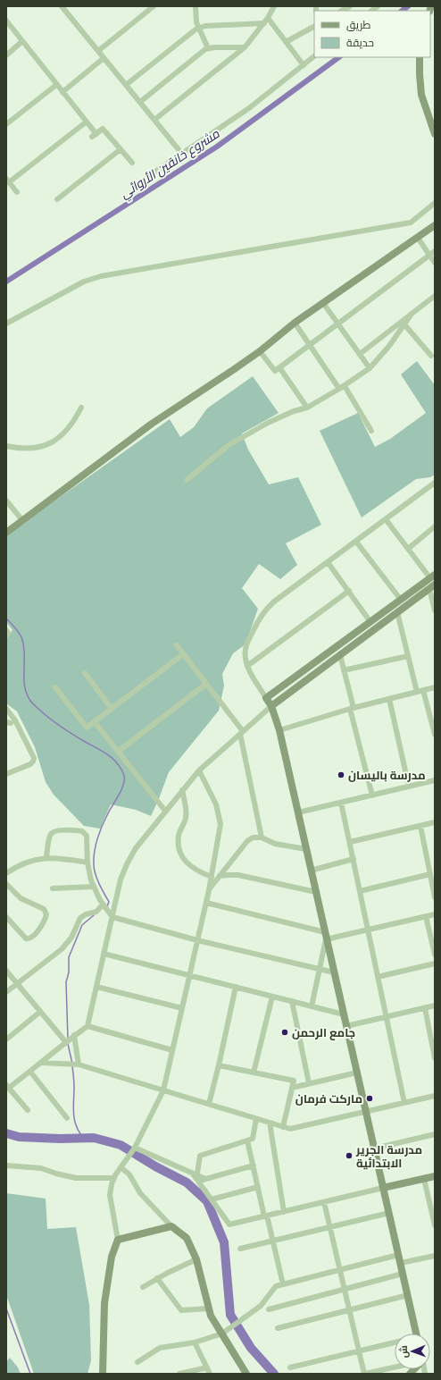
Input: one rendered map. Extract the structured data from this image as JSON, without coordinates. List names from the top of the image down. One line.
{"water":["مشروع خانقين الأروائي"],"places":["مدرسة بالیسان","جامع الرحمن","مارکت فرمان","مدرسة الجرير الابتدائية"],"legend":["طريق","حديقة"],"north":"left"}
